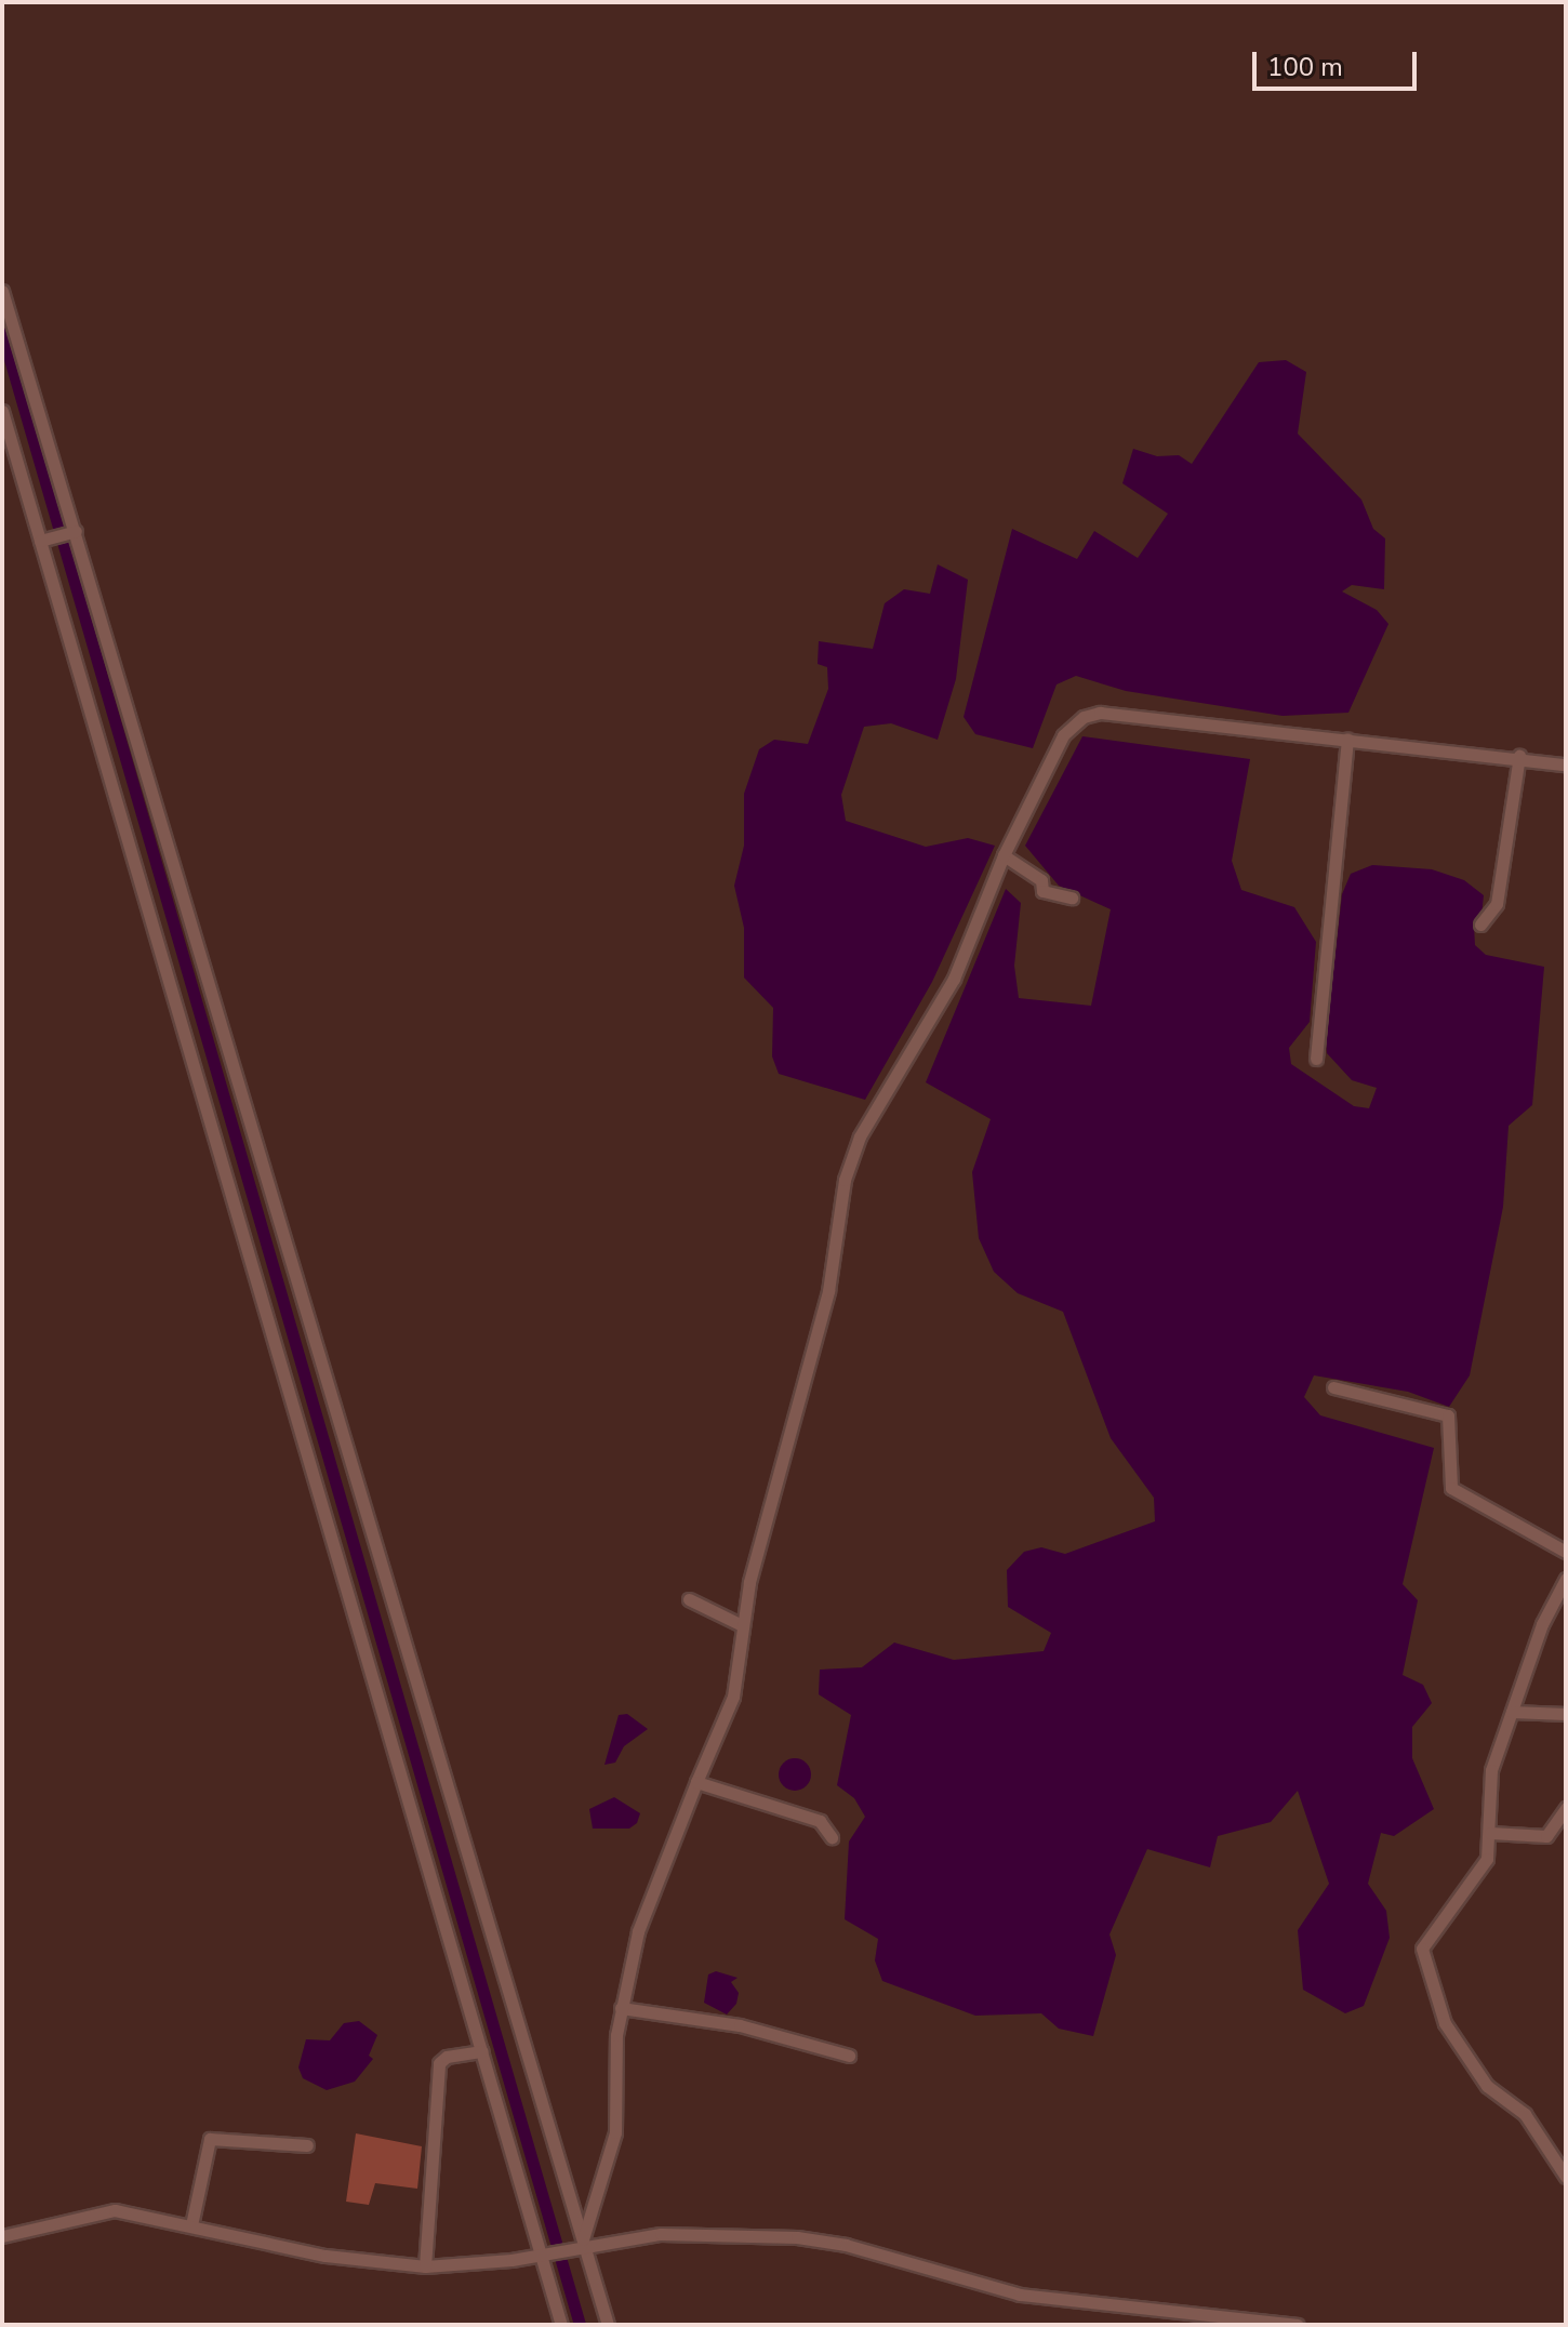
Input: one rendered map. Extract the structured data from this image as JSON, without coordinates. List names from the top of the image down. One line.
{"scale_bar":"100 m"}
